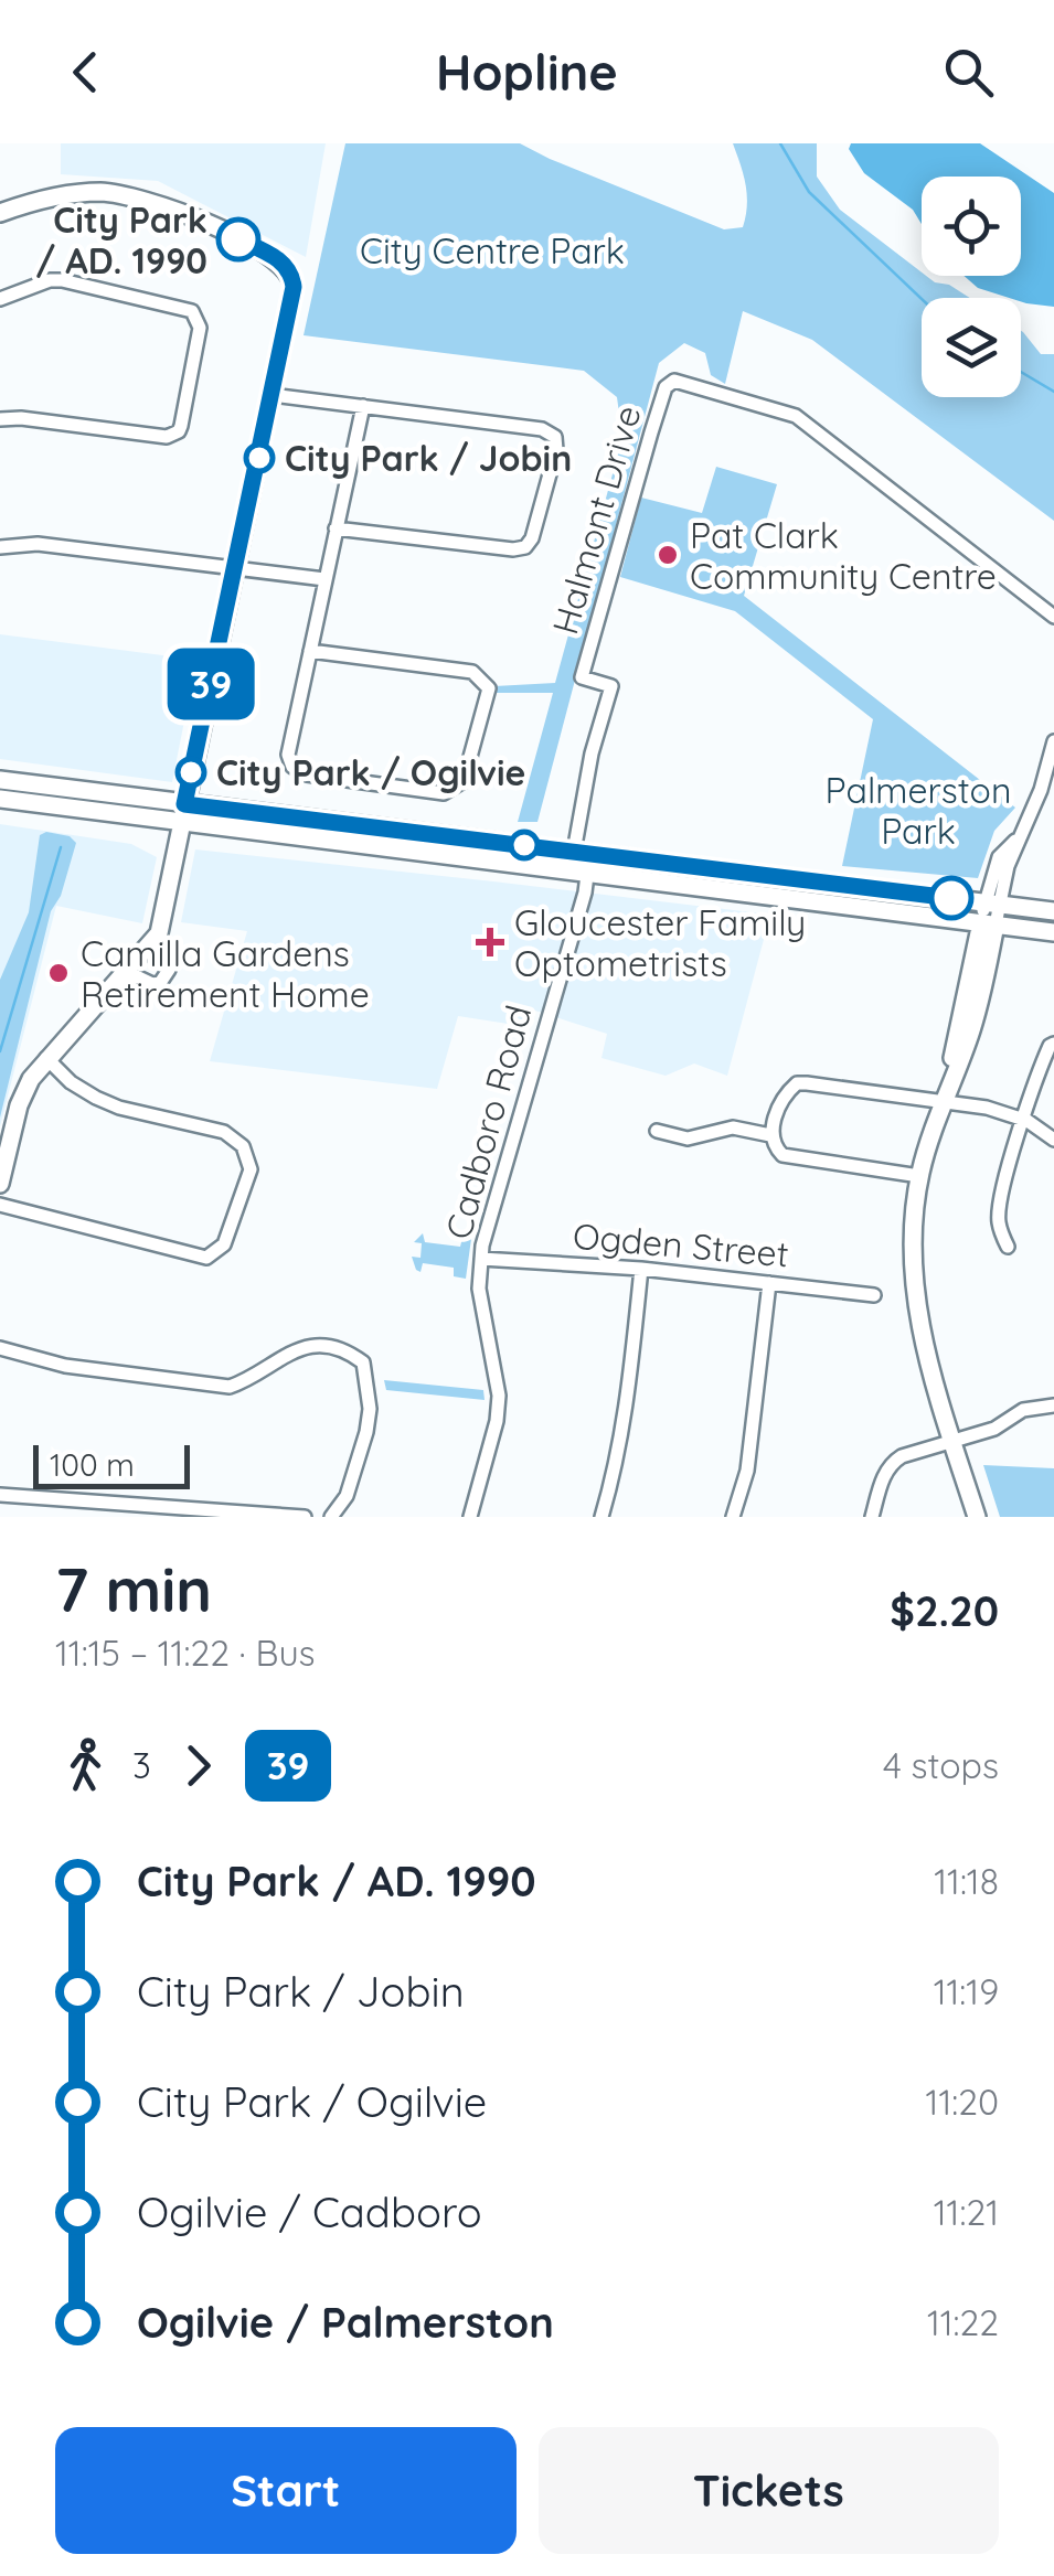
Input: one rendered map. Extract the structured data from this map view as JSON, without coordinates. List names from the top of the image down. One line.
{"streets":{"street":["Halmont Drive","Cadboro Road","Ogden Street"]},"crossings":[["Cadboro Road","Ogden Street"]],"parks":["City Centre Park","Palmerston Park"],"places":{"other":["City Park / AD. 1990","City Park / Jobin","Pat Clark Community Centre","City Park / Ogilvie","Camilla Gardens Retirement Home"],"health":["Gloucester Family Optometrists"]},"lines":["bus line 39"],"scale_bar":"100 m","page":{"header":"Hopline","on_map":"39","scale":"100 m","heading":["7 min","11:15 – 11:22 · Bus","$2.20"],"legs":["3","39","4 stops"],"list":[{"name":"City Park / AD. 1990","value":"11:18"},{"name":"City Park / Jobin","value":"11:19"},{"name":"City Park / Ogilvie","value":"11:20"},{"name":"Ogilvie / Cadboro","value":"11:21"},{"name":"Ogilvie / Palmerston","value":"11:22"}],"buttons":["Start","Tickets"]}}
